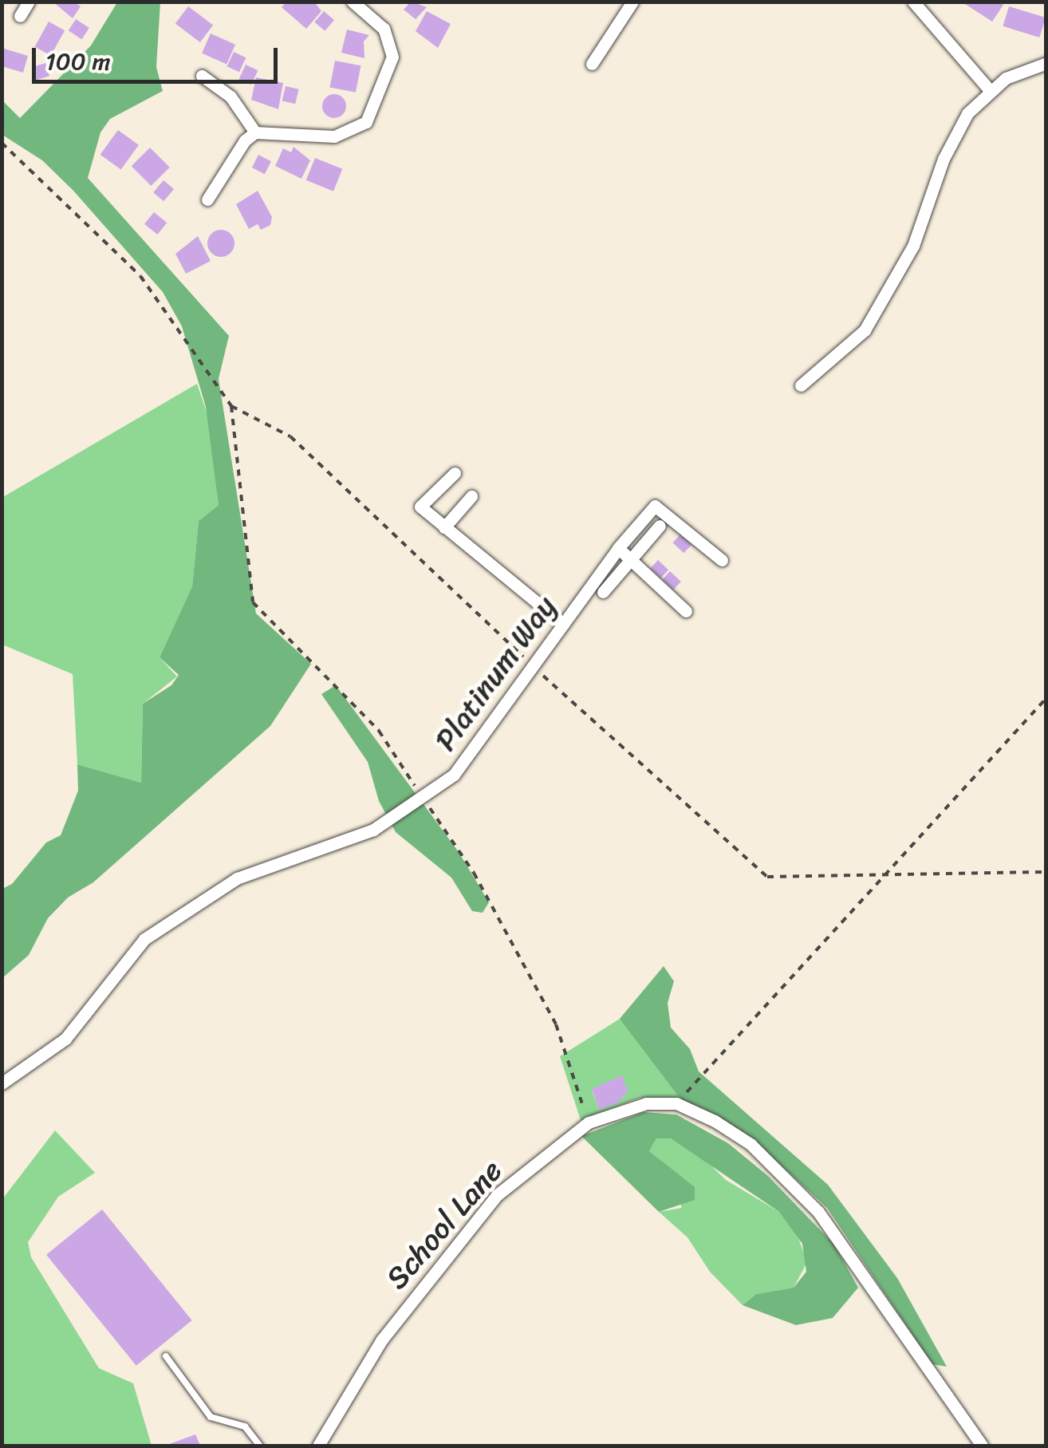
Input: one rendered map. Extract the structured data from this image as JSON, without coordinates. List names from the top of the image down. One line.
{"streets":{"street":["Platinum Way","School Lane"]},"scale_bar":"100 m"}
